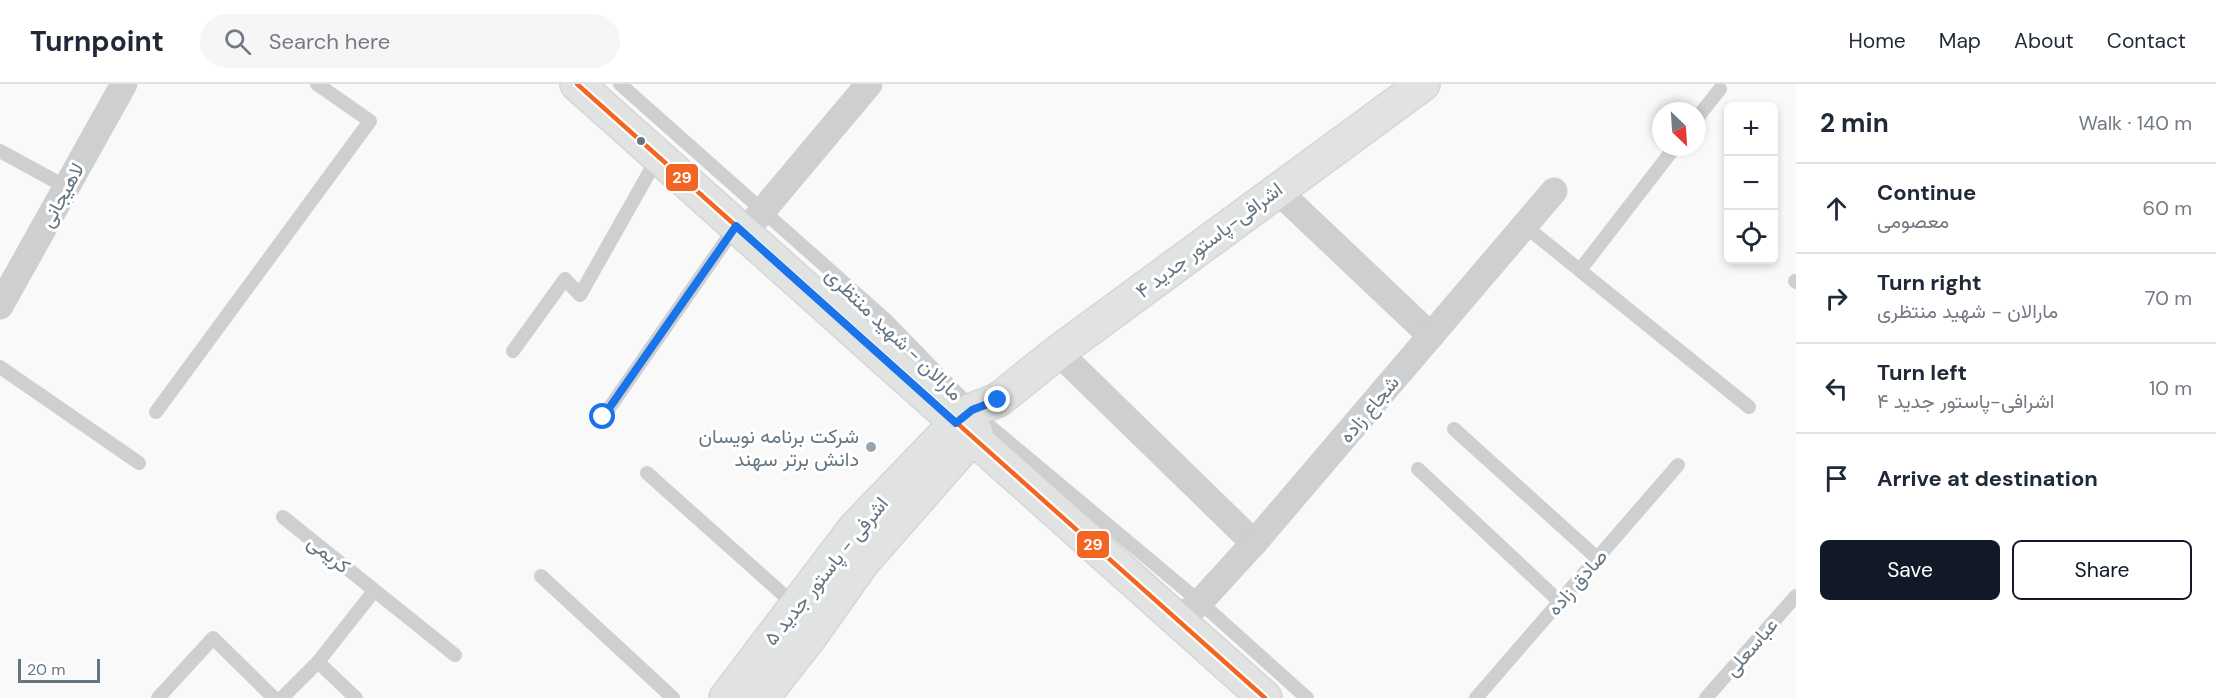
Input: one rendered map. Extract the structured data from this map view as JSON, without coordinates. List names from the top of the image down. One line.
{"streets":{"main road":["اشرافی-پاستور جدید ۴","مارالان - شهید منتظری","اشرفی - پاستور جدید ۵"],"street":["لاهیجانی","شجاع زاده"],"lane":["کریمی","صادق زاده","عباسعلی"]},"crossings":[["اشرافی-پاستور جدید ۴","مارالان - شهید منتظری"],["اشرافی-پاستور جدید ۴","اشرفی - پاستور جدید ۵"],["مارالان - شهید منتظری","شجاع زاده"],["مارالان - شهید منتظری","اشرفی - پاستور جدید ۵"]],"places":["شرکت برنامه نویسان دانش برتر سهند"],"lines":["transit line 29"],"scale_bar":"20 m","north":"bottom right","page":{"header":"Turnpoint","search":"Search here","nav":["Home","Map","About","Contact"],"heading":["2 min","Walk · 140 m"],"map_buttons":["+","−"],"list":[["Continue","معصومی","60 m"],["Turn right","مارالان - شهید منتظری","70 m"],["Turn left","اشرافی-پاستور جدید ۴","10 m"],"Arrive at destination"],"buttons":["Save","Share"],"scale":"20 m"}}
